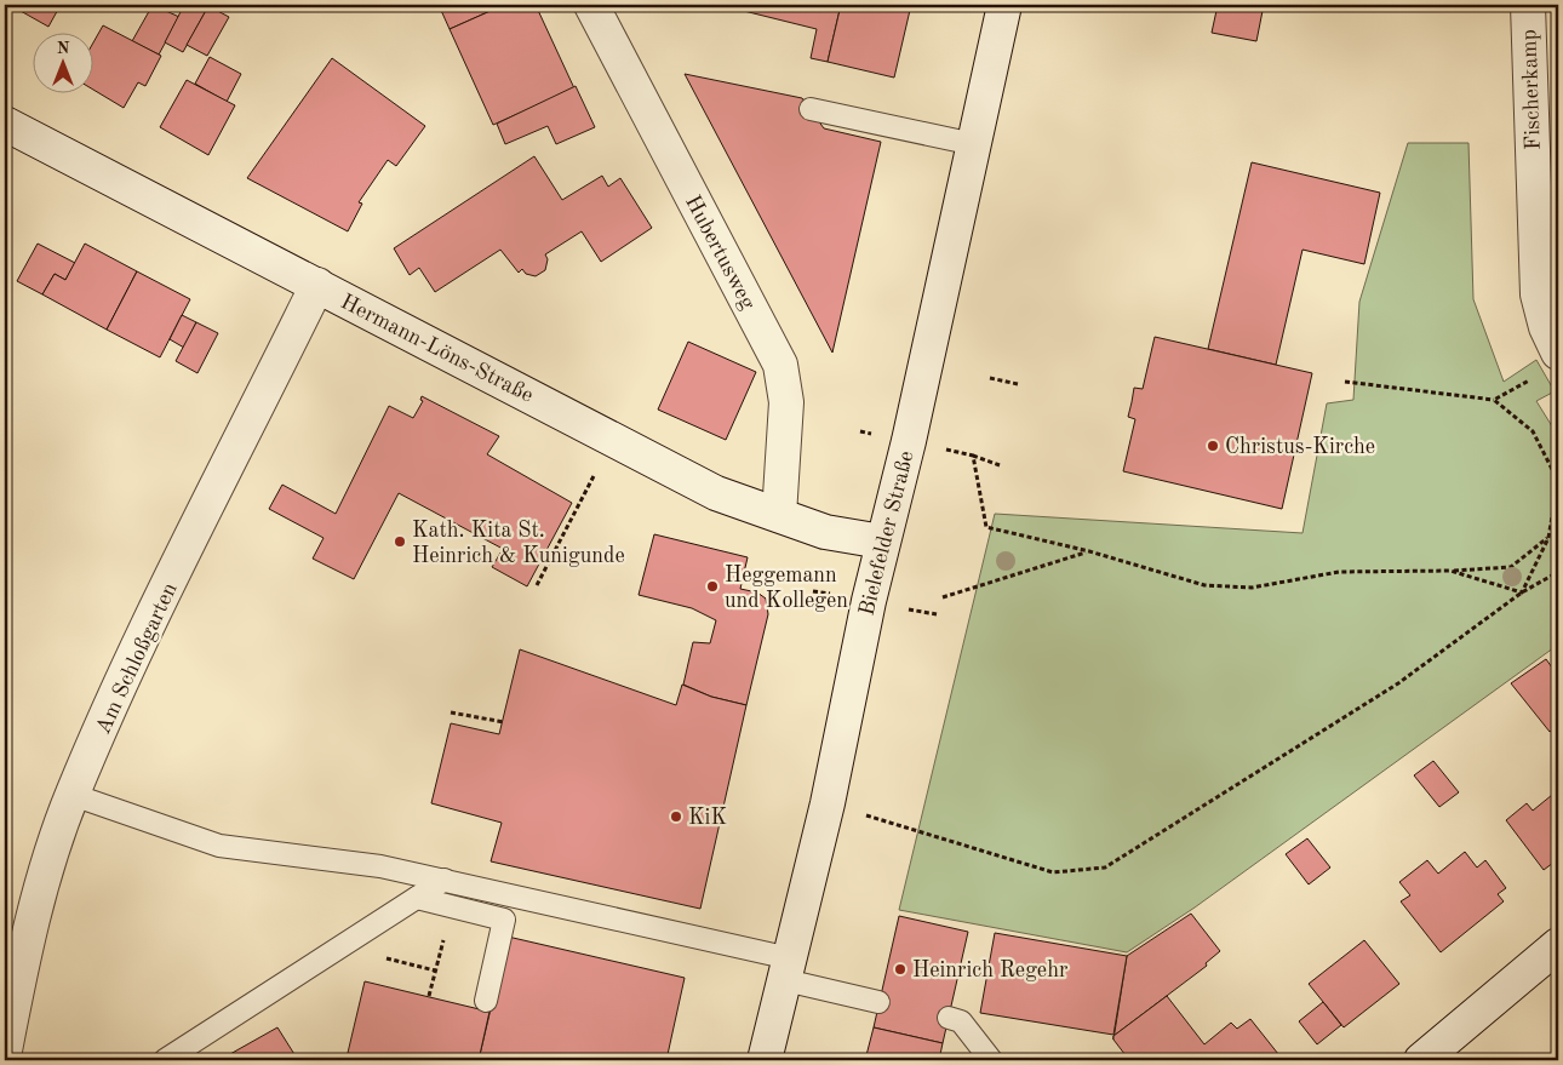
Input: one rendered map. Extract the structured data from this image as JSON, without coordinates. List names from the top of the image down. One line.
{"streets":{"street":["Fischerkamp","Hubertusweg","Hermann-Löns-Straße","Bielefelder Straße","Am Schloßgarten"]},"crossings":[["Hubertusweg","Hermann-Löns-Straße"],["Hermann-Löns-Straße","Bielefelder Straße"],["Hermann-Löns-Straße","Am Schloßgarten"]],"places":["Christus-Kirche","Kath. Kita St. Heinrich & Kunigunde","Heggemann und Kollegen","KiK","Heinrich Regehr"],"north":"top"}
